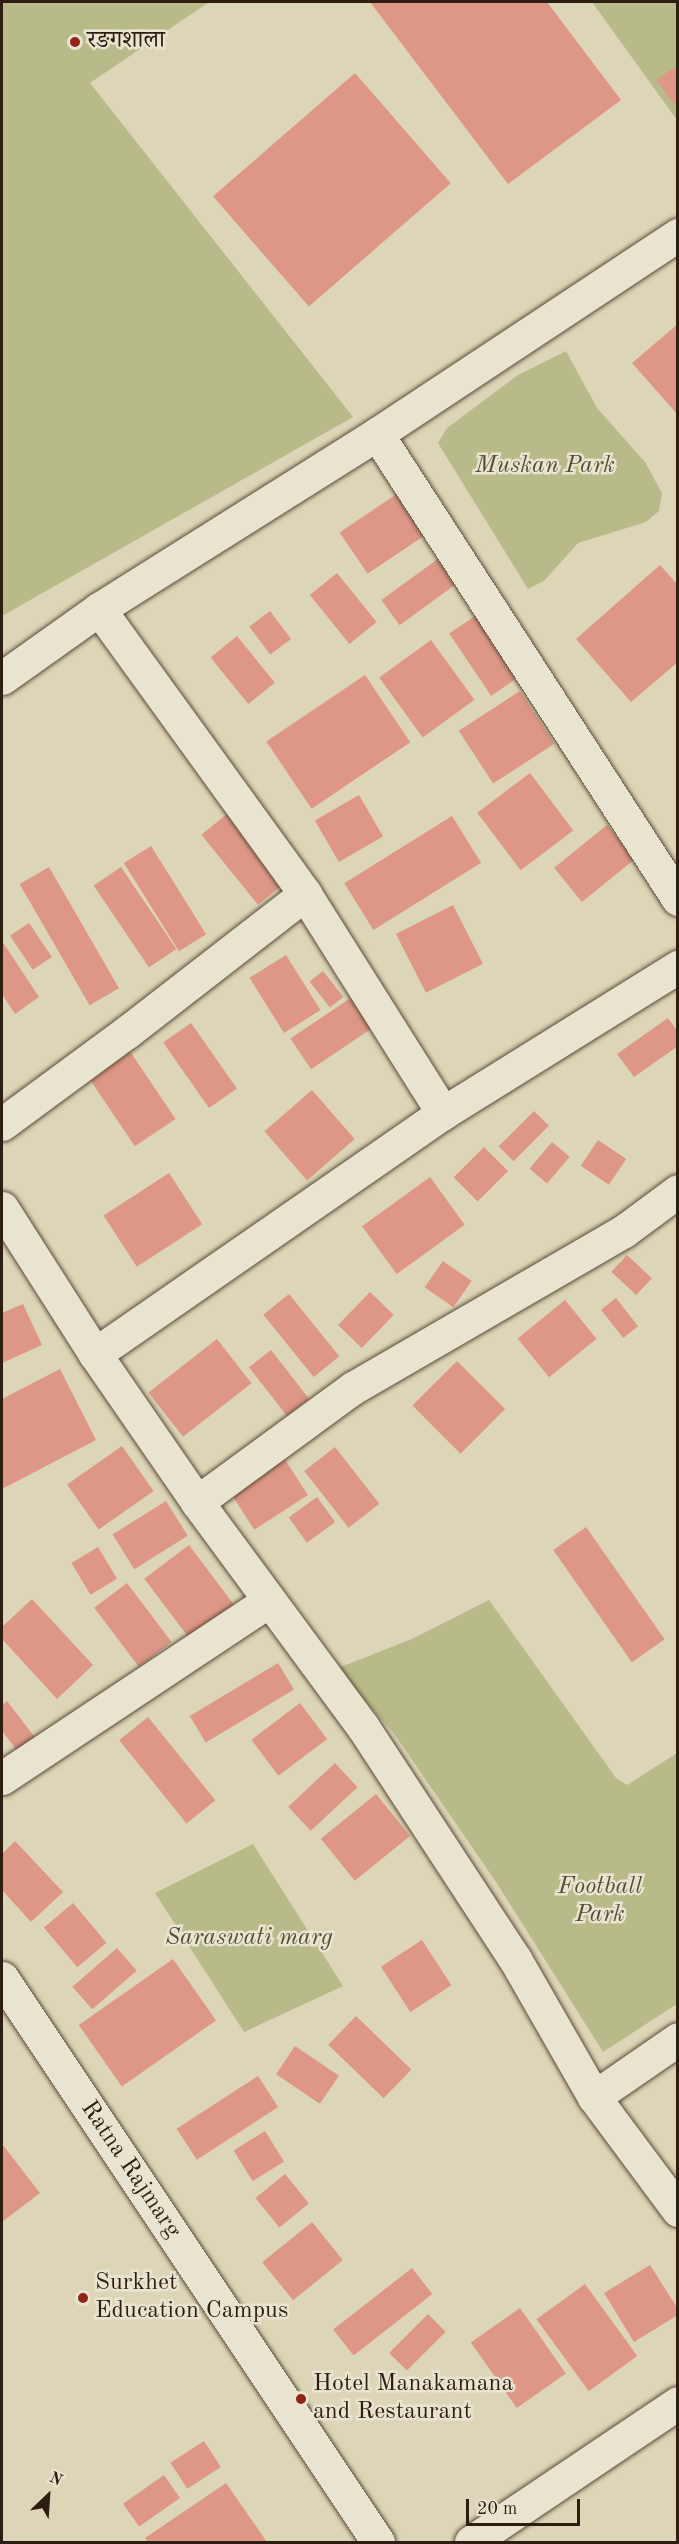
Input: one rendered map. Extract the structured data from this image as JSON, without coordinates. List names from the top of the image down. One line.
{"streets":{"street":["Ratna Rajmarg"]},"parks":["Muskan Park","Football Park","Saraswati marg"],"places":["रङगशाला","Surkhet Education Campus","Hotel Manakamana and Restaurant"],"scale_bar":"20 m","north":"top right"}
